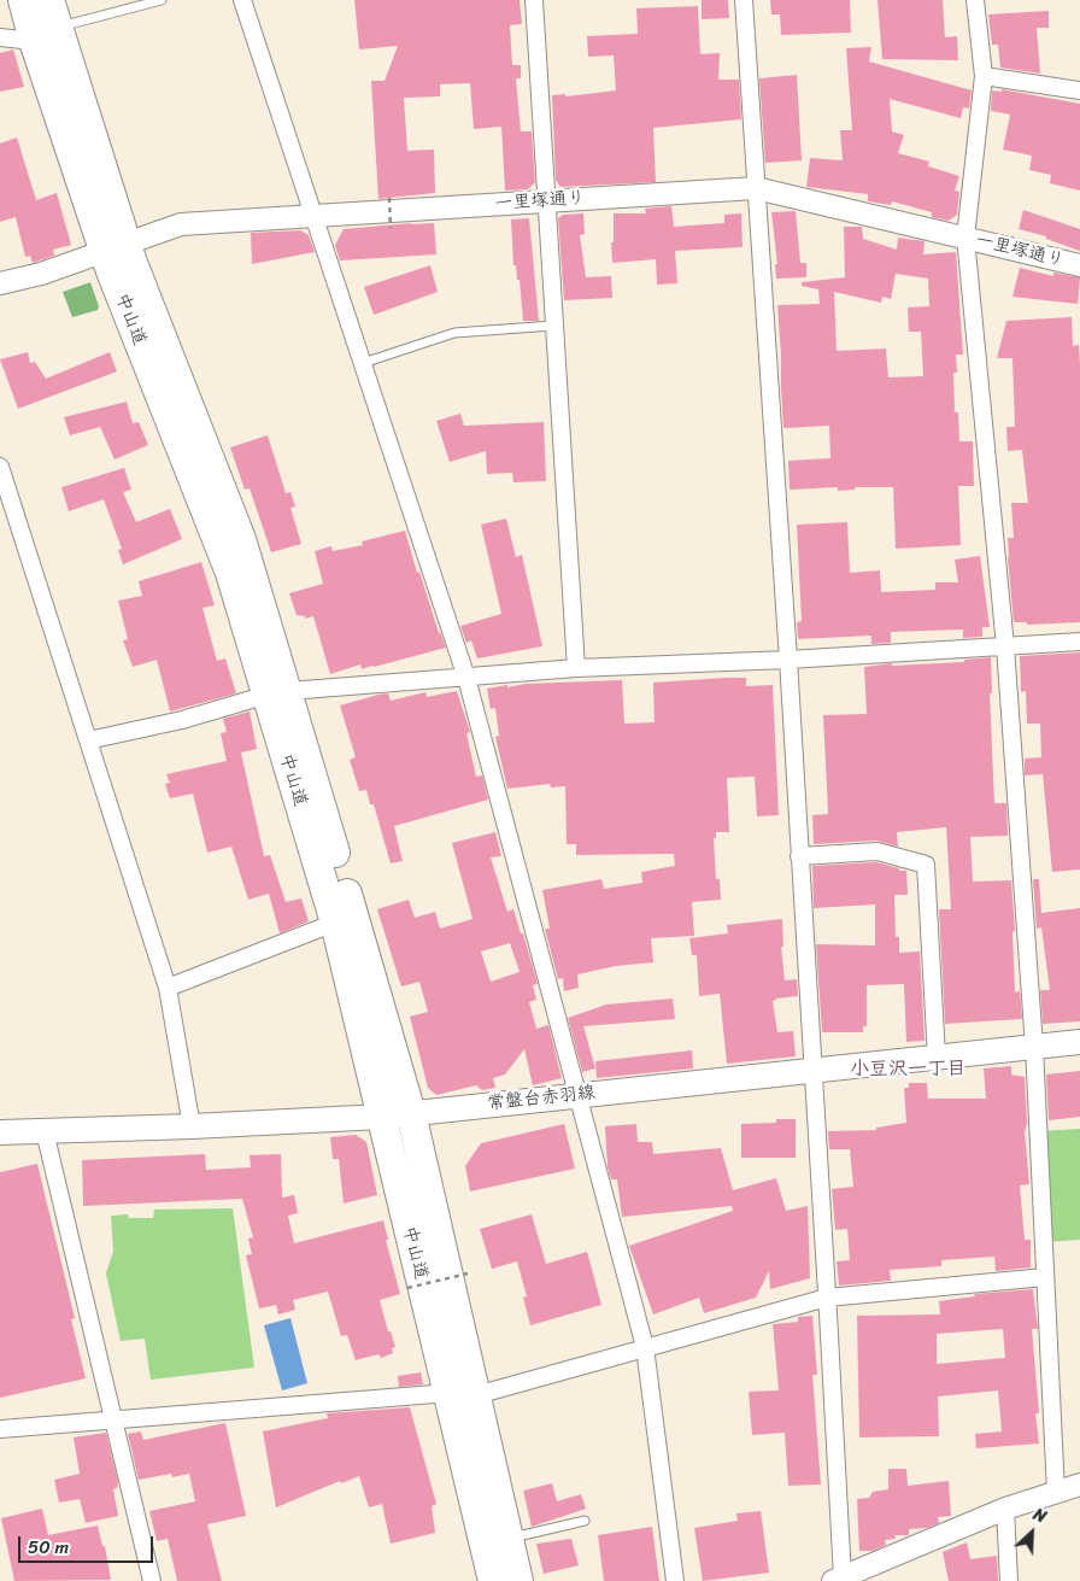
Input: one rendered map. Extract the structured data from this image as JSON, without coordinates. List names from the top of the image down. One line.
{"streets":{"highway":["中山道"],"main road":["常盤台赤羽線"],"street":["一里塚通り"]},"crossings":[["一里塚通り","中山道"],["中山道","常盤台赤羽線"]],"districts":["小豆沢一丁目"],"scale_bar":"50 m","north":"top right"}
